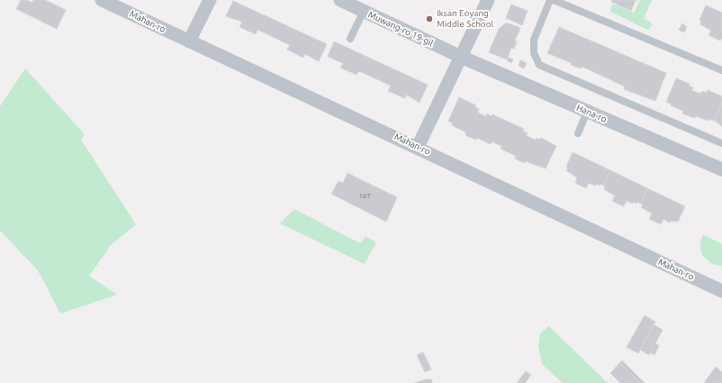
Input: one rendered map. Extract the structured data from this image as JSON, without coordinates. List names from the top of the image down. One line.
{"streets":{"street":["Mahan-ro","Muwang-ro 19-gil","Hana-ro"]},"crossings":[["Muwang-ro 19-gil","Hana-ro"]],"places":["Iksan Eoyang Middle School"],"house_numbers":["187"]}
